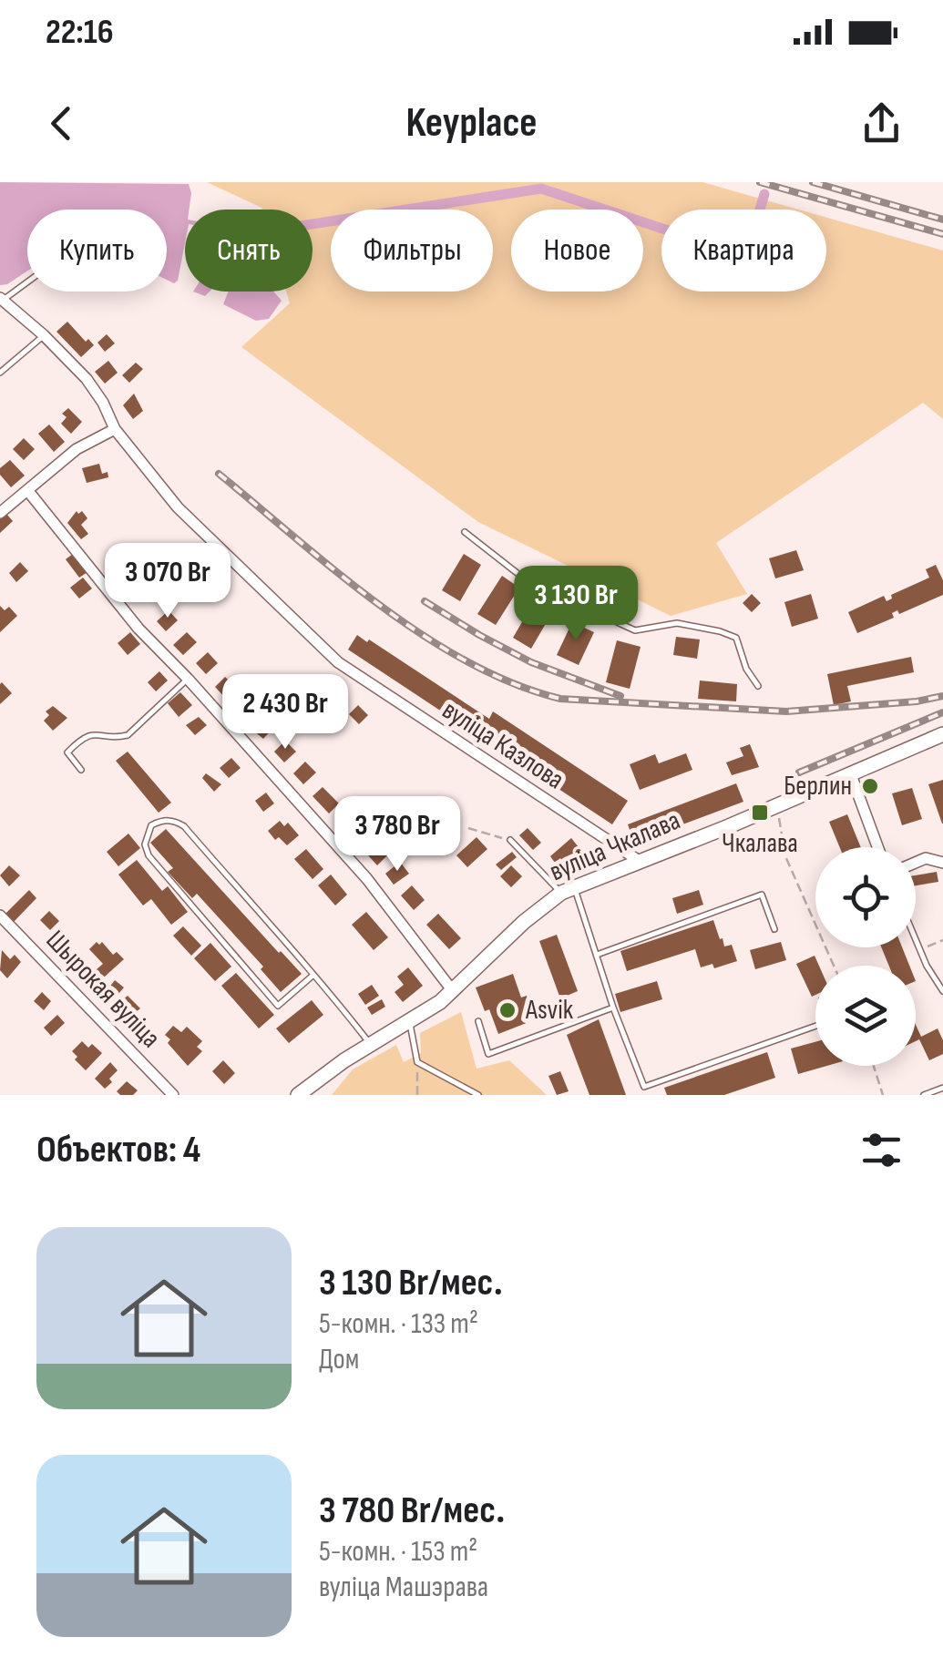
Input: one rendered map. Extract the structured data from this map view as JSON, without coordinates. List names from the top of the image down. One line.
{"streets":{"street":["вуліца Казлова","вуліца Чкалава","Шырокая вуліца"]},"crossings":[["вуліца Казлова","вуліца Чкалава"]],"places":{"other":["Берлин","Asvik"],"transit":["Чкалава"]},"page":{"status":"22:16","header":"Keyplace","chip":["Купить","Снять","Фильтры","Новое","Квартира"],"price":["3 070 Br","3 130 Br","2 430 Br","3 780 Br"],"heading":"Объектов: 4","list":[{"name":"3 130 Br/мес.","note":"5-комн. · 133 m² · Дом"},{"name":"3 780 Br/мес.","note":"5-комн. · 153 m² · вуліца Машэрава"}]}}
